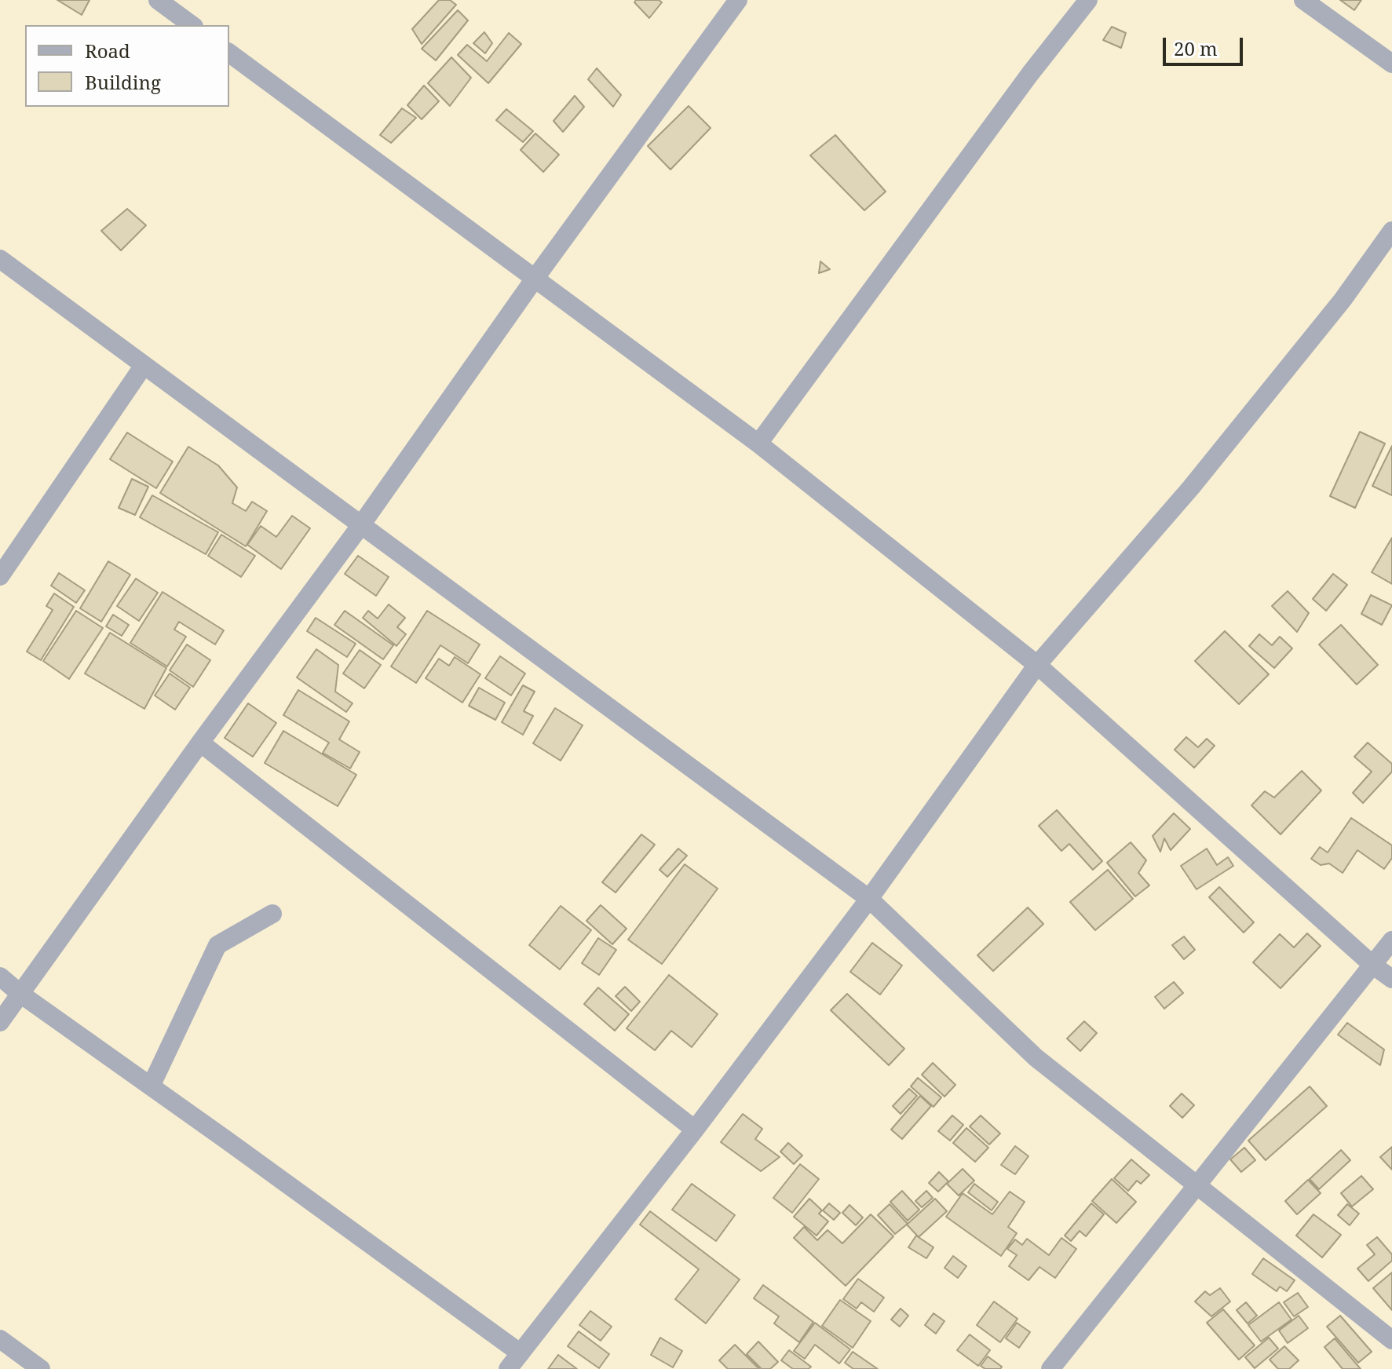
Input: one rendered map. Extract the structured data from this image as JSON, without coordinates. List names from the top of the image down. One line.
{"legend":["Road","Building"],"scale_bar":"20 m"}
